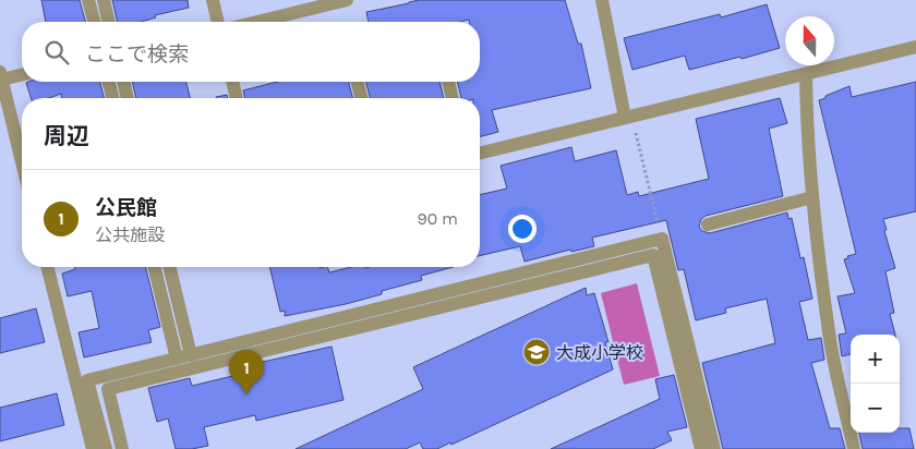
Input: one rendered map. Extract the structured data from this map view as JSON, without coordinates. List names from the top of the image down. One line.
{"places":{"school or university":["大成小学校"]},"north":"top","page":{"search":"ここで検索","heading":"周辺","list":[{"mark":"1","name":"公民館","note":"公共施設","value":"90 m"}],"map_buttons":["+","−"],"pins":"1"}}
